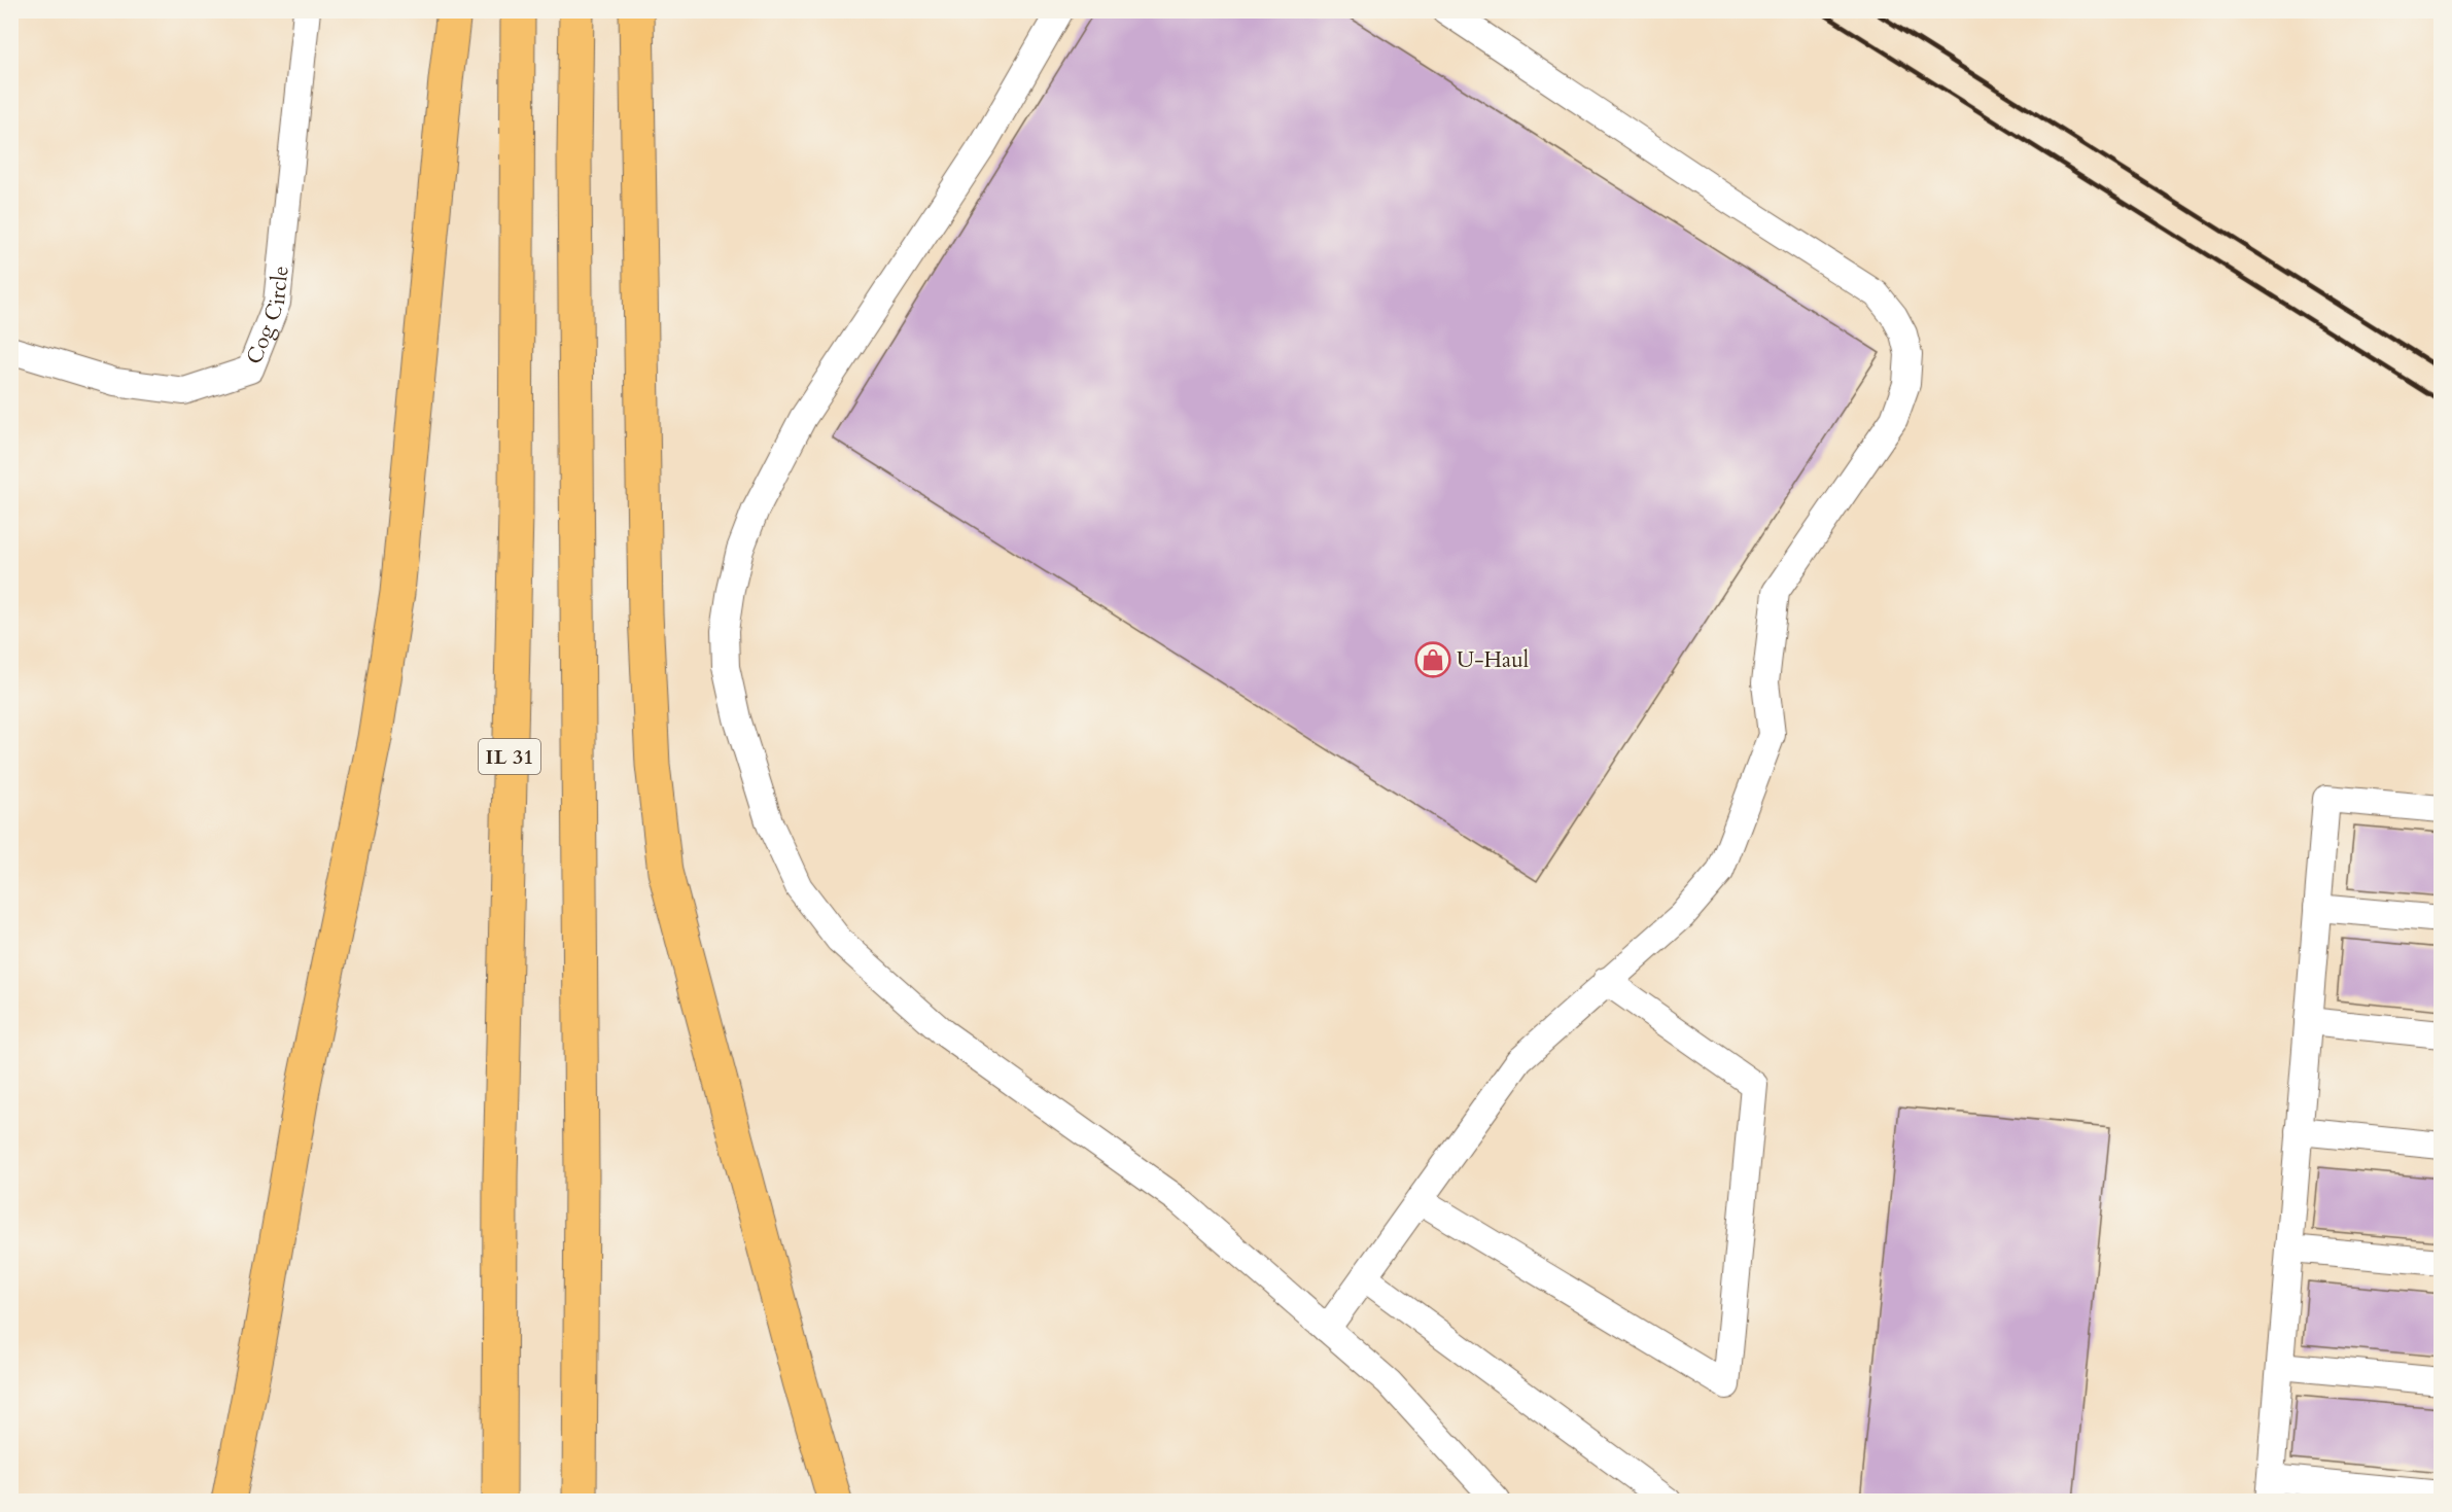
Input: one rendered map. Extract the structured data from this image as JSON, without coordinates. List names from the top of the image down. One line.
{"streets":{"main road":["IL 31"],"lane":["Cog Circle"]},"places":{"shop":["U-Haul"]}}
